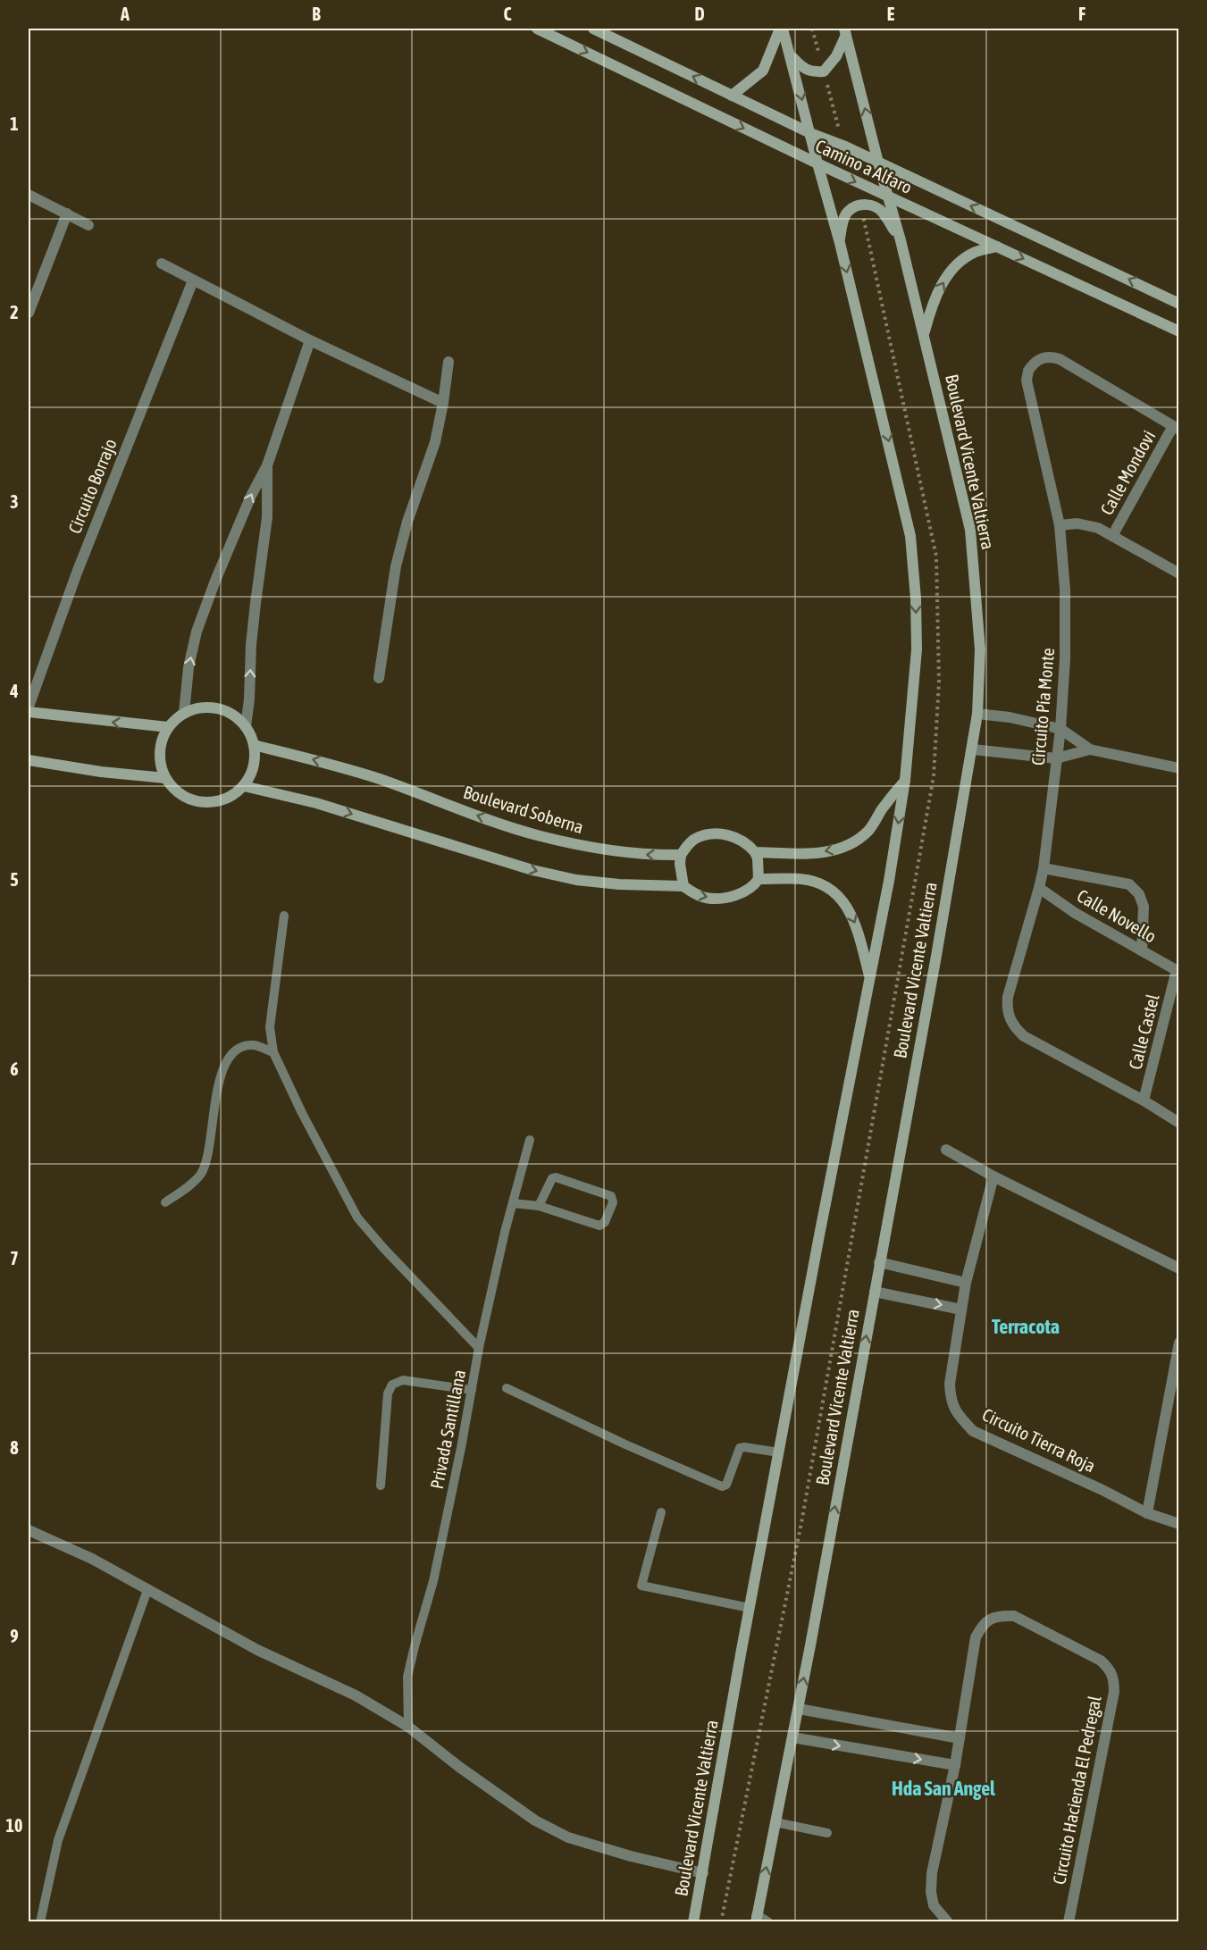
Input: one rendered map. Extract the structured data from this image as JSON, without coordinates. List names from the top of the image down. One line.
{"streets":{"main road":["Camino a Alfaro","Boulevard Vicente Valtierra","Boulevard Soberna"],"street":["Calle Mondovi","Circuito Borrajo","Circuito Pía Monte","Calle Novello","Calle Castel","Circuito Tierra Roja","Circuito Hacienda El Pedregal"],"lane":["Privada Santillana"]},"crossings":[["Camino a Alfaro","Boulevard Vicente Valtierra"],["Calle Mondovi","Circuito Pía Monte"],["Circuito Pía Monte","Calle Novello"],["Circuito Pía Monte","Calle Castel"],["Calle Novello","Calle Castel"]],"districts":["Terracota","Hda San Angel"],"grid":{"columns":["A","B","C","D","E","F"],"rows":["1","2","3","4","5","6","7","8","9","10"]}}
